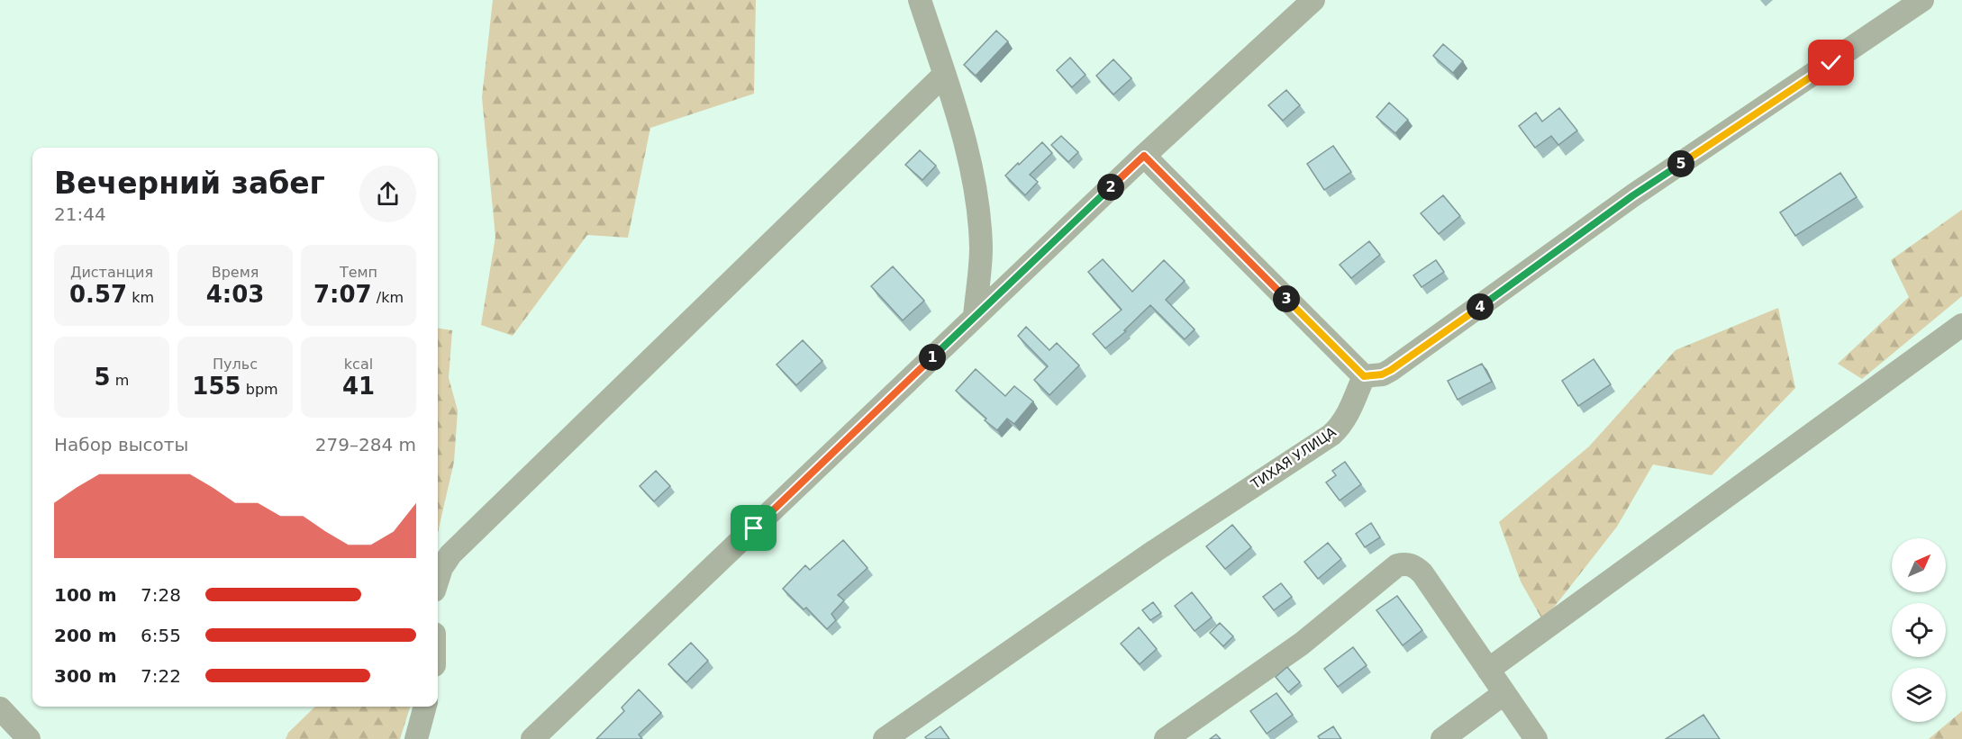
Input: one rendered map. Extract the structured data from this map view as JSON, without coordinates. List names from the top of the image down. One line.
{"streets":{"street":["ТИХАЯ УЛИЦА"]},"north":"top right","page":{"heading":["Вечерний забег","21:44"],"pins":["5","2","3","4","1"],"stats":[["Дистанция","0.57 km"],["Время","4:03"],["Темп","7:07 /km"],["5 m"],["Пульс","155 bpm"],["kcal","41"]],"chart":["Набор высоты","279–284 m"],"list":[{"name":"100 m","note":"7:28"},{"name":"200 m","note":"6:55"},{"name":"300 m","note":"7:22"}]}}
